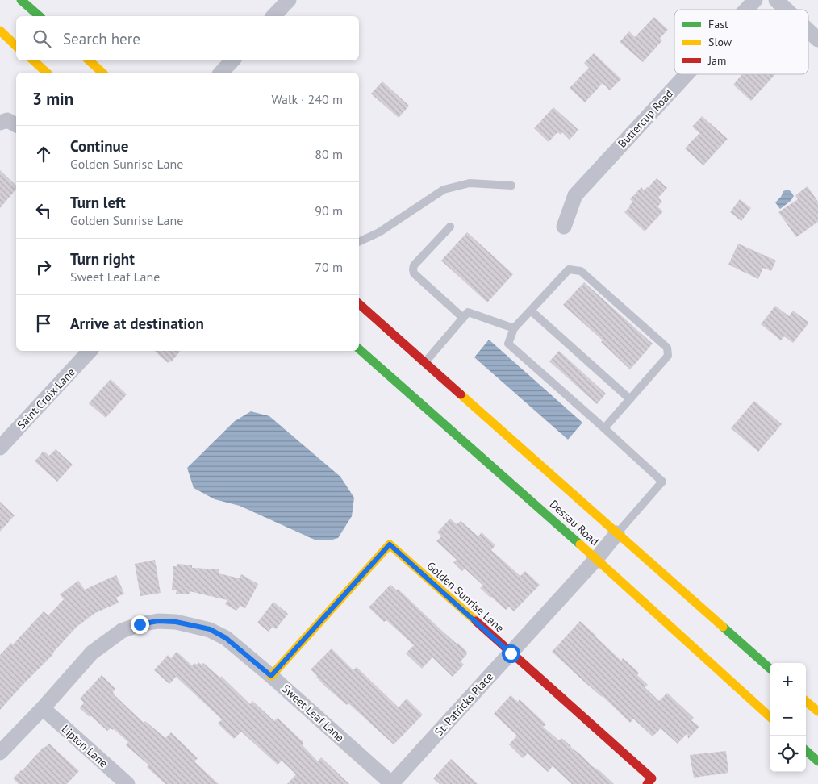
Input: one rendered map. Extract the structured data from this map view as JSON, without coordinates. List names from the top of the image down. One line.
{"streets":{"main road":["Dessau Road","Golden Sunrise Lane"],"street":["Buttercup Road","Saint Croix Lane","St. Patricks Place","Sweet Leaf Lane","Lipton Lane"]},"crossings":[["Dessau Road","St. Patricks Place"],["Golden Sunrise Lane","St. Patricks Place"],["Golden Sunrise Lane","Sweet Leaf Lane"],["St. Patricks Place","Sweet Leaf Lane"],["Sweet Leaf Lane","Lipton Lane"]],"legend":["Fast","Slow","Jam"],"page":{"search":"Search here","heading":["3 min","Walk · 240 m"],"list":[["Continue","Golden Sunrise Lane","80 m"],["Turn left","Golden Sunrise Lane","90 m"],["Turn right","Sweet Leaf Lane","70 m"],"Arrive at destination"],"map_buttons":["+","−"]}}
